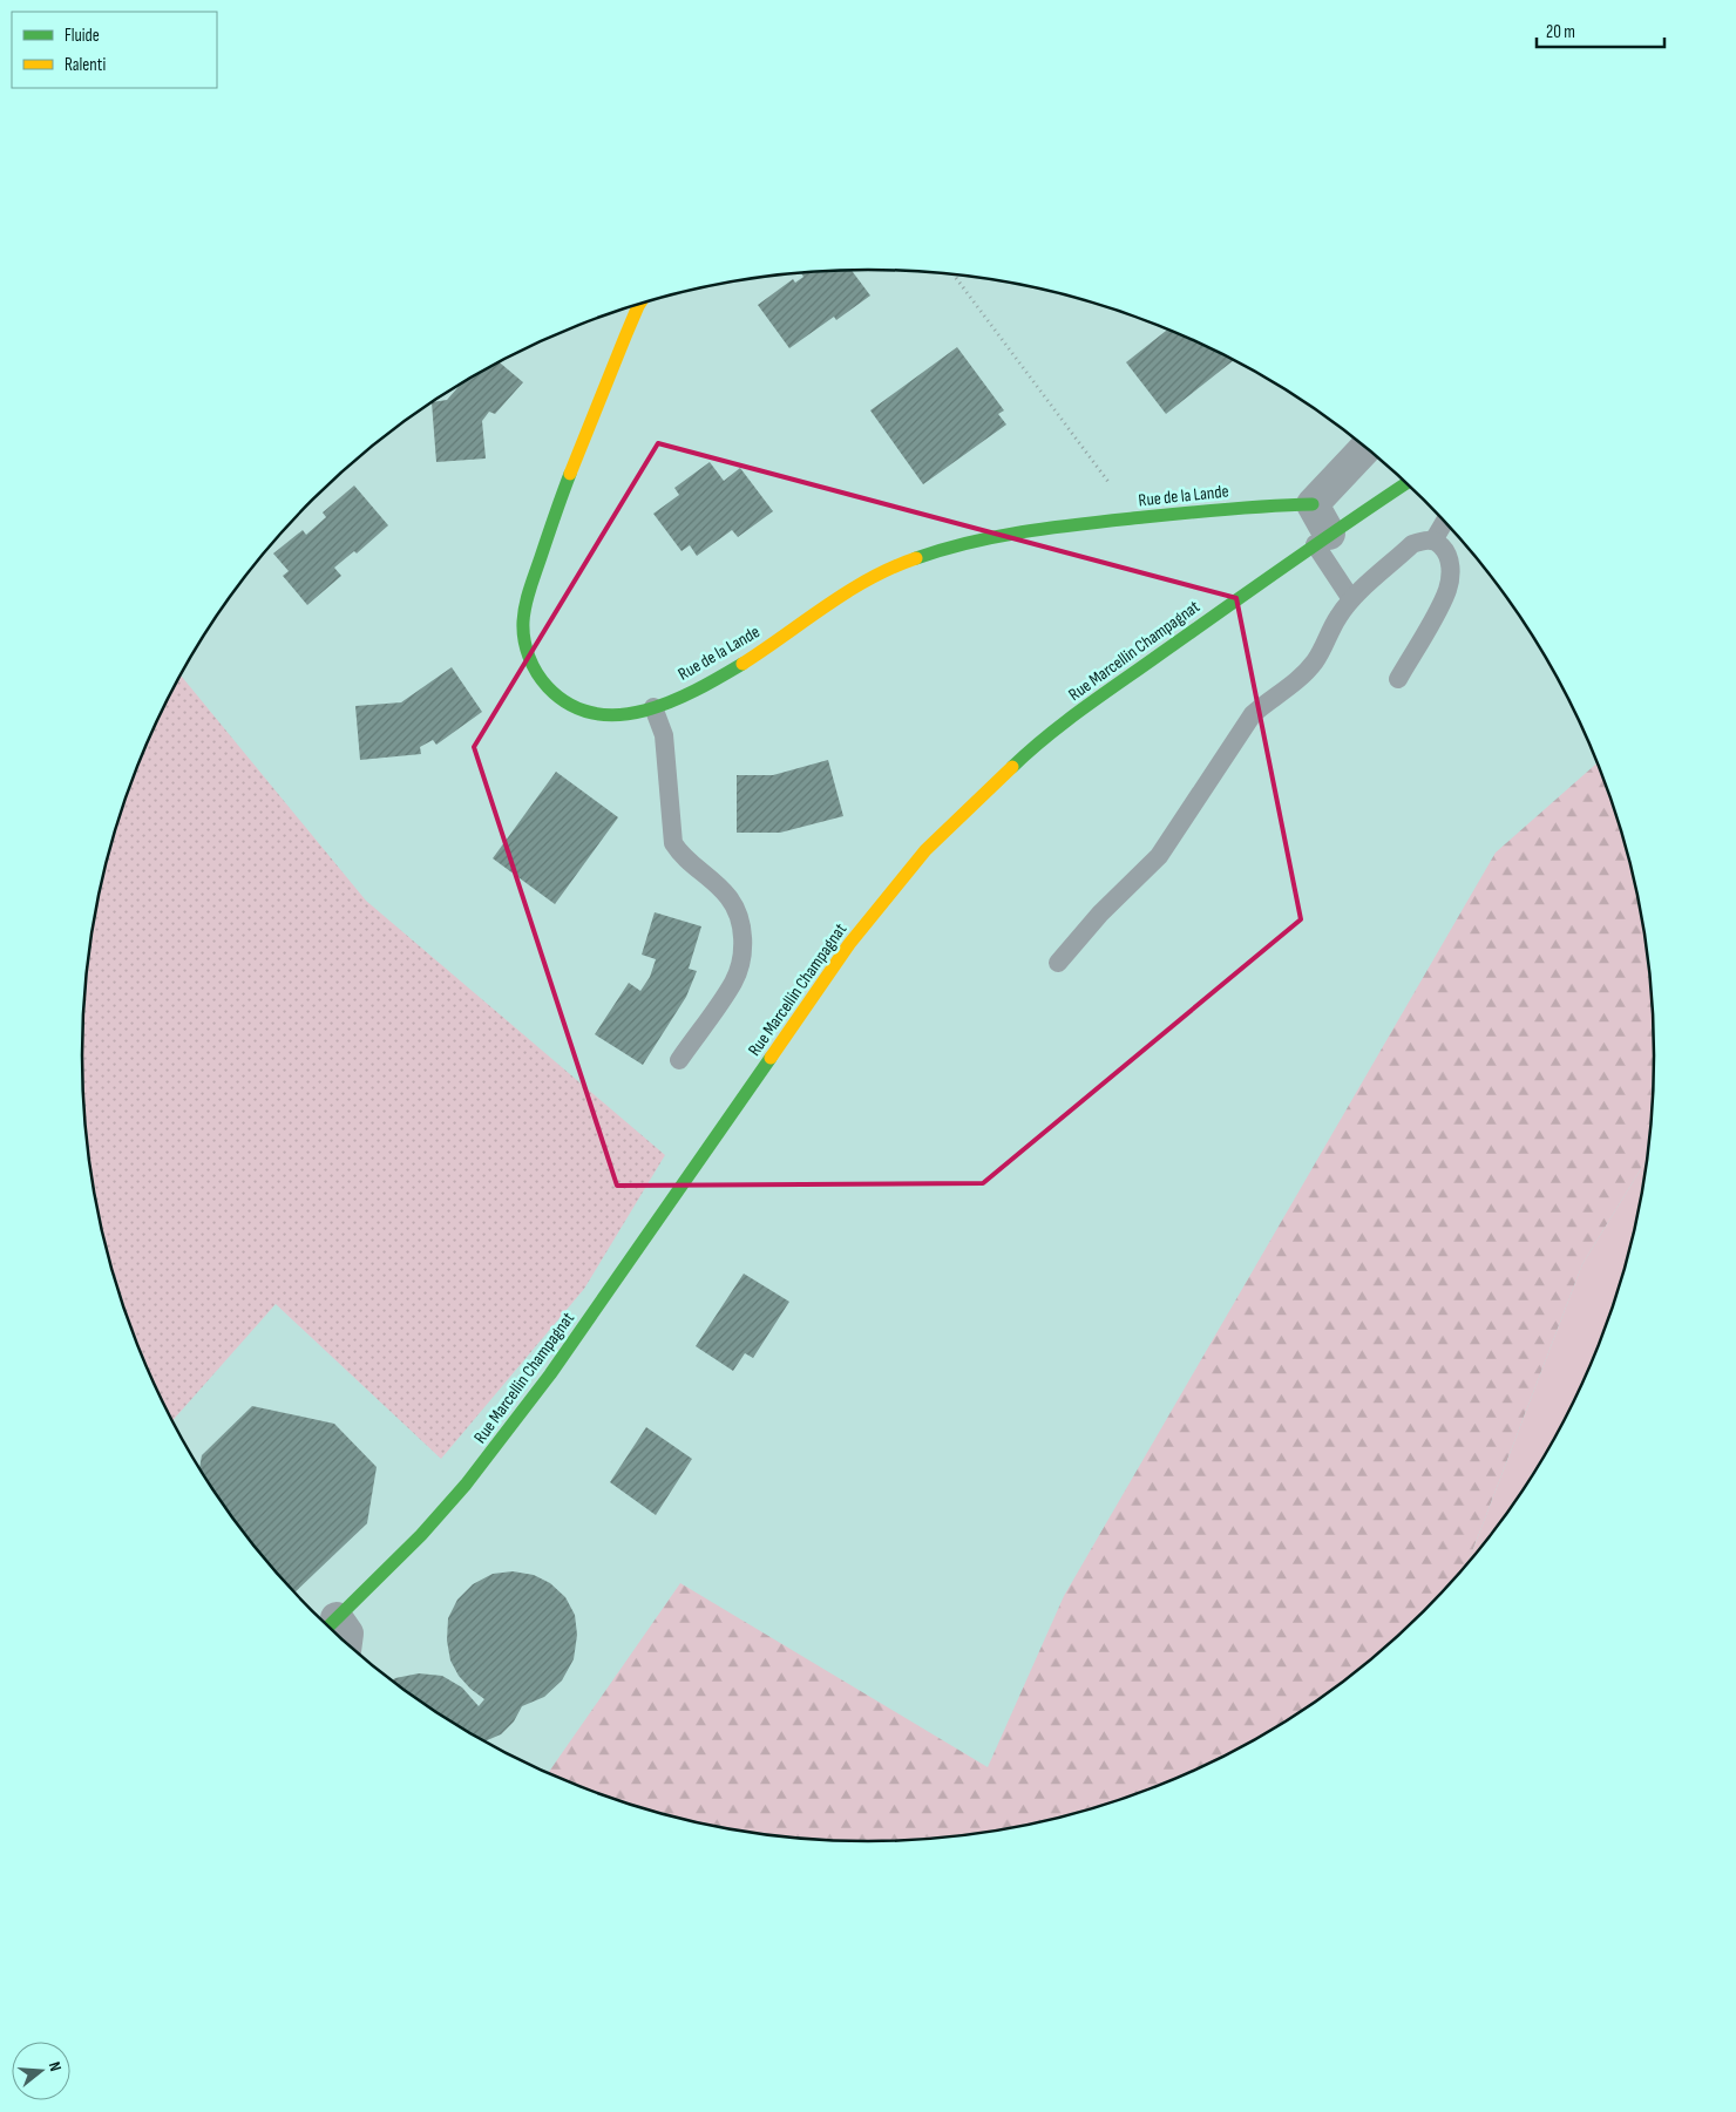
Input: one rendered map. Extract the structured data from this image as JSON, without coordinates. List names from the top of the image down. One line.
{"streets":{"main road":["Rue de la Lande","Rue Marcellin Champagnat"]},"legend":["Fluide","Ralenti"],"scale_bar":"20 m","north":"right"}
